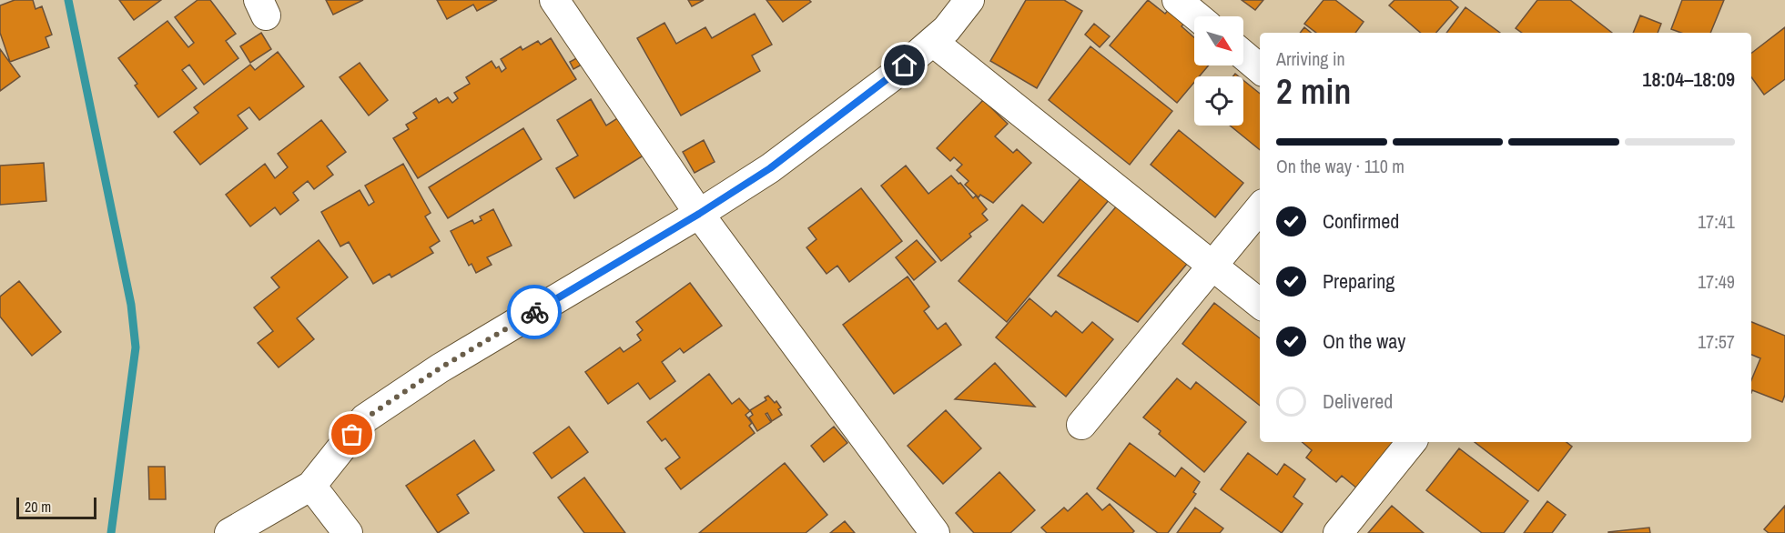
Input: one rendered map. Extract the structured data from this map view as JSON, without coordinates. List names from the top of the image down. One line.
{"scale_bar":"20 m","north":"bottom right","page":{"heading":["2 min","Arriving in","18:04–18:09"],"bar":"On the way · 110 m","list":[["Confirmed","17:41"],["Preparing","17:49"],["On the way","17:57"],"Delivered"],"scale":"20 m"}}
